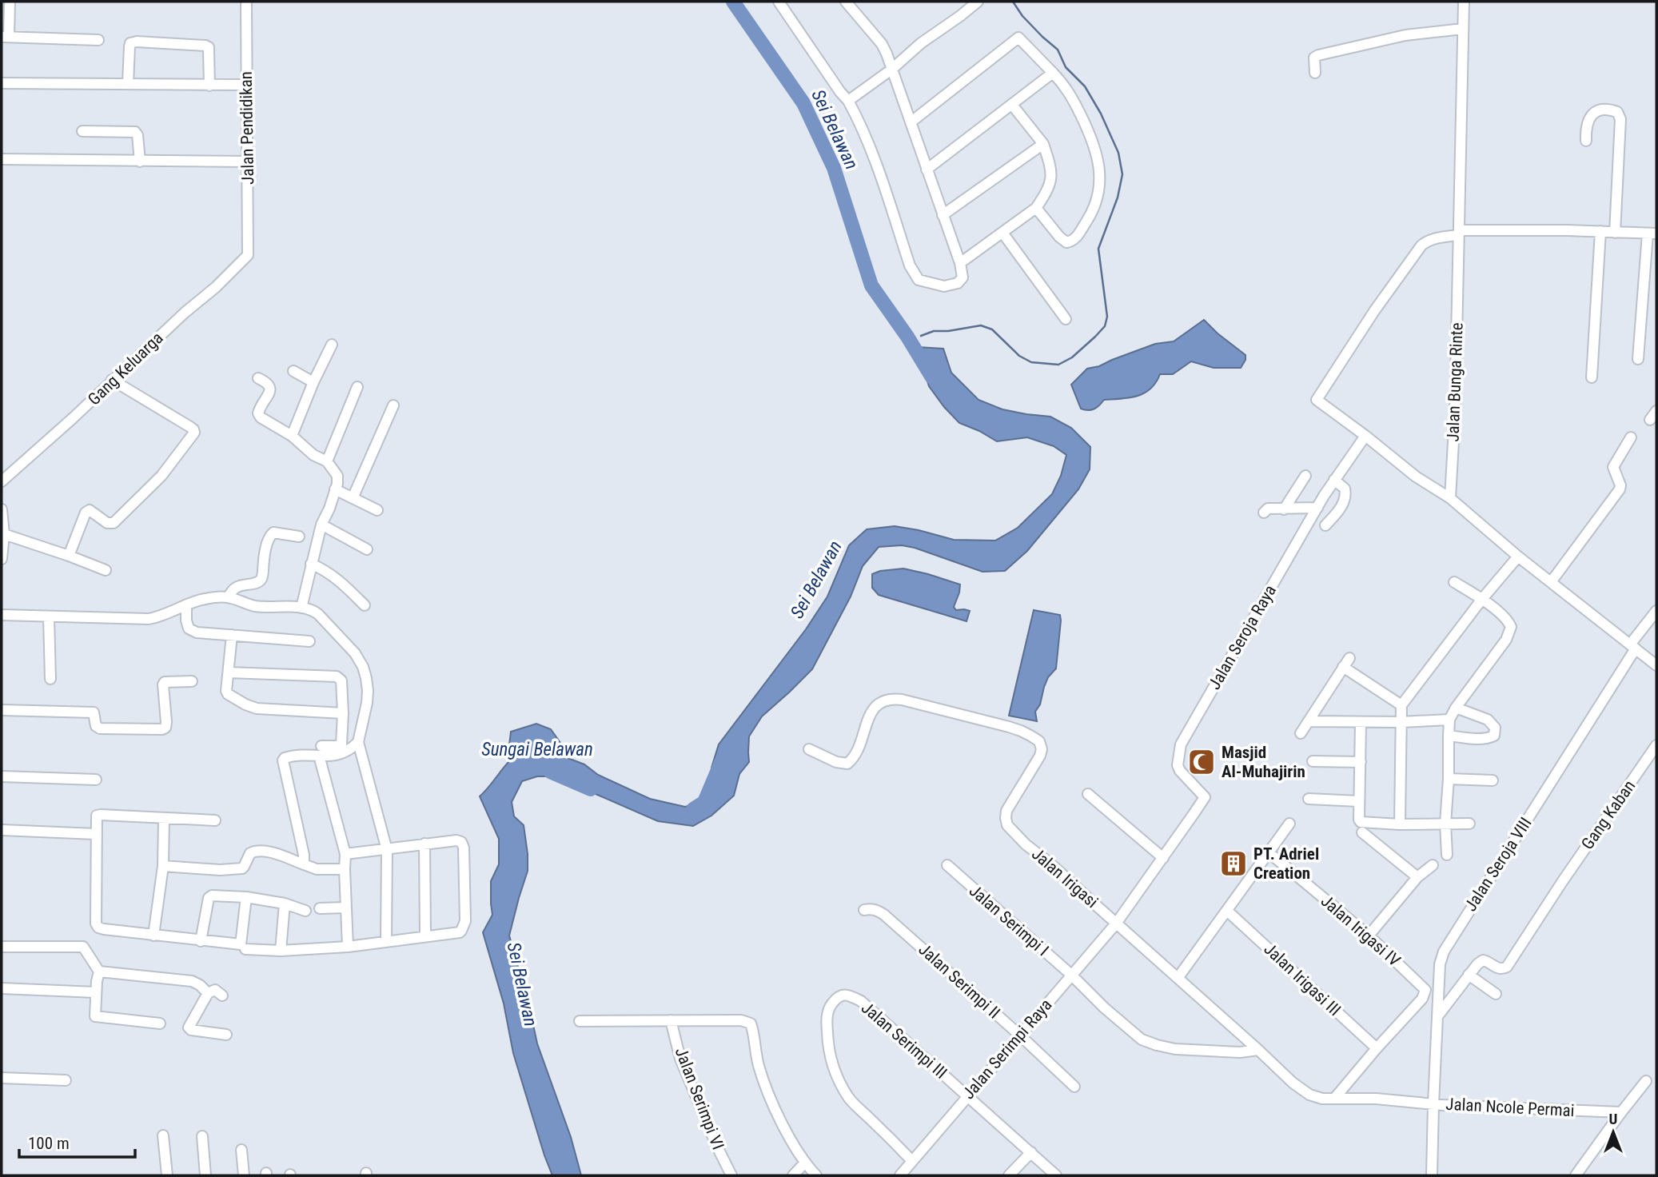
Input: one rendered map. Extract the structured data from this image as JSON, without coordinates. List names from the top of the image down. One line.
{"streets":{"street":["Jalan Pendidikan","Gang Keluarga","Jalan Bunga Rinte","Jalan Seroja Raya","Gang Kaban","Jalan Seroja VIII","Jalan Irigasi","Jalan Serimpi I","Jalan Irigasi IV","Jalan Irigasi III","Jalan Serimpi II","Jalan Serimpi III","Jalan Serimpi Raya","Jalan Serimpi VI","Jalan Ncole Permai"]},"crossings":[["Jalan Pendidikan","Gang Keluarga"],["Jalan Seroja Raya","Jalan Irigasi"],["Jalan Seroja Raya","Jalan Serimpi Raya"],["Jalan Seroja VIII","Jalan Irigasi"],["Jalan Seroja VIII","Jalan Ncole Permai"],["Jalan Irigasi","Jalan Serimpi I"],["Jalan Irigasi","Jalan Serimpi Raya"],["Jalan Irigasi","Jalan Ncole Permai"],["Jalan Serimpi I","Jalan Serimpi Raya"],["Jalan Serimpi II","Jalan Serimpi Raya"],["Jalan Serimpi III","Jalan Serimpi Raya"]],"water":["Sei Belawan","Sungai Belawan"],"places":{"mosque":["Masjid Al-Muhajirin"],"building":["PT. Adriel Creation"]},"scale_bar":"100 m","north":"top"}
